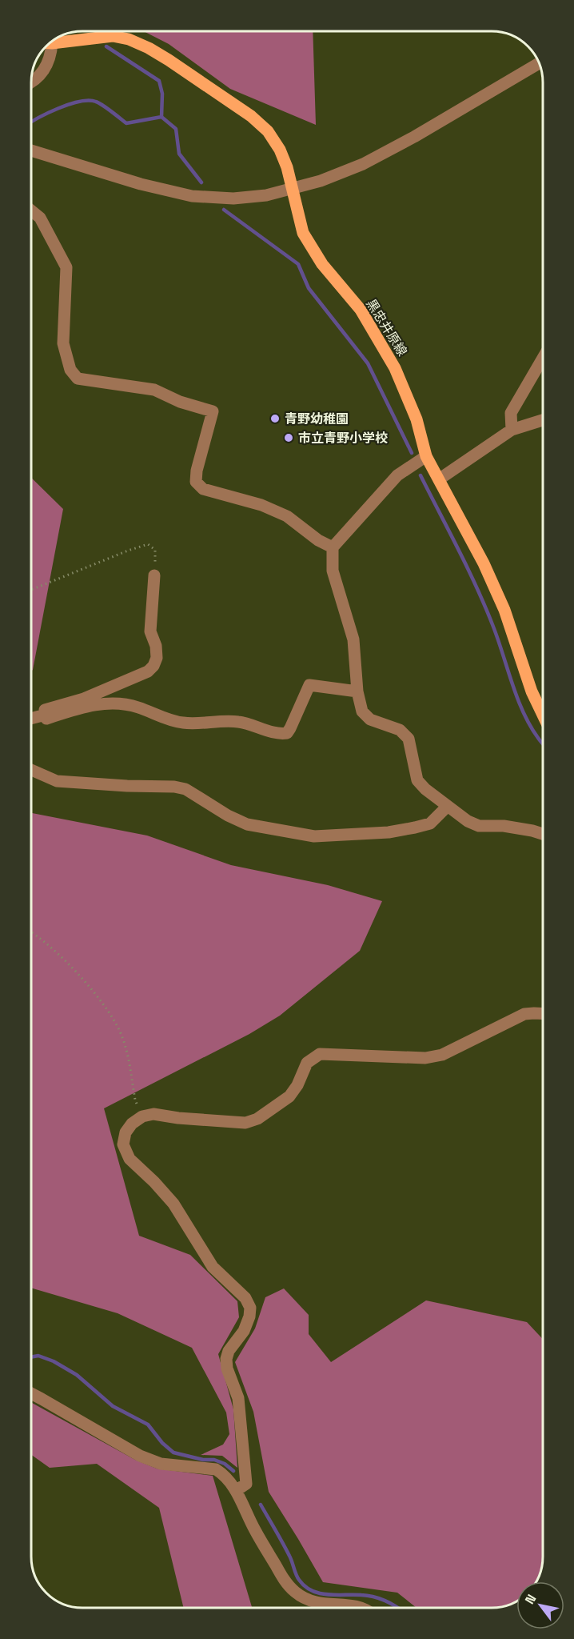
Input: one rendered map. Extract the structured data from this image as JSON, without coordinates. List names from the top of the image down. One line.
{"streets":{"main road":["黒忠井原線"]},"places":["青野幼稚園","市立青野小学校"],"north":"top left"}
